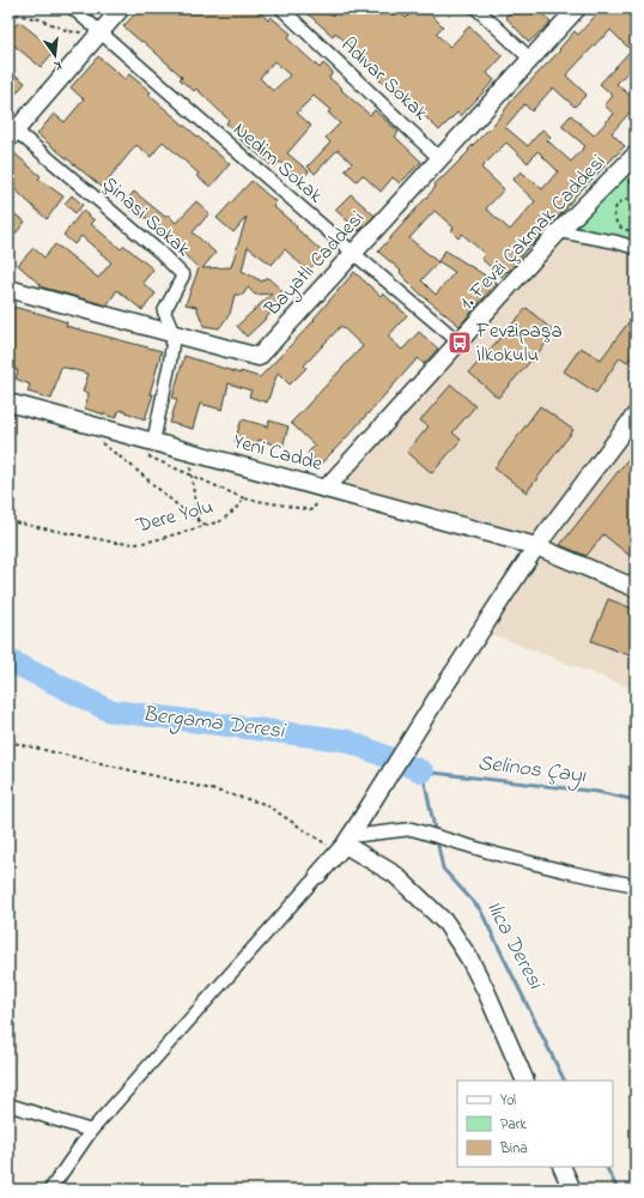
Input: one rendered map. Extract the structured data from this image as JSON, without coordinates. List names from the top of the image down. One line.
{"streets":{"street":["Adıvar Sokak","Nedim Sokak","Şinasi Sokak","1. Fevzi Çakmak Caddesi","Bayatlı Caddesi","Yeni Cadde"],"path":["Dere Yolu"]},"crossings":[["Adıvar Sokak","Bayatlı Caddesi"],["Nedim Sokak","1. Fevzi Çakmak Caddesi"],["Nedim Sokak","Bayatlı Caddesi"],["Şinasi Sokak","Bayatlı Caddesi"],["1. Fevzi Çakmak Caddesi","Yeni Cadde"]],"water":["Bergama Deresi","Selinos Çayı","Ilıca Deresi"],"places":{"bus stop":["Fevzipaşa İlkokulu"]},"legend":["Yol","Park","Bina"],"north":"bottom"}
